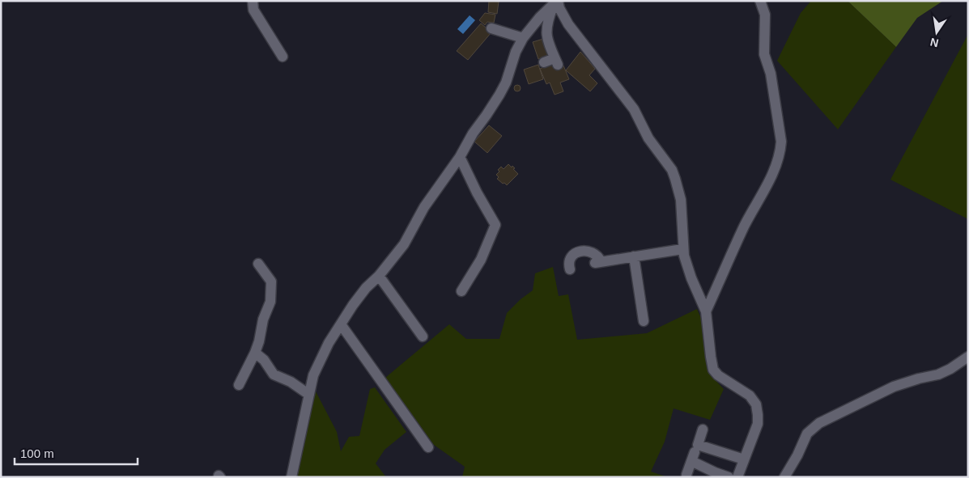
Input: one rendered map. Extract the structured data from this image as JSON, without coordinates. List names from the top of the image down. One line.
{"scale_bar":"100 m","north":"bottom"}
